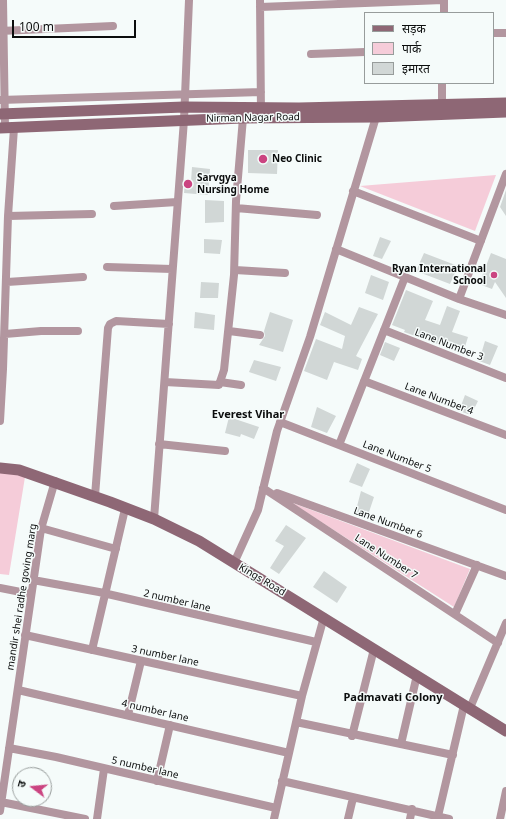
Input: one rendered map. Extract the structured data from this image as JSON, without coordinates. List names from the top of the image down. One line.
{"streets":{"street":["Nirman Nagar Road","Lane Number 3","Lane Number 4","Lane Number 5","Lane Number 6","Lane Number 7","Kings Road","mandir shei radhe goving marg","2 number lane","3 number lane","4 number lane","5 number lane"]},"crossings":[["Lane Number 6","Lane Number 7"],["Kings Road","mandir shei radhe goving marg"],["mandir shei radhe goving marg","2 number lane"],["mandir shei radhe goving marg","3 number lane"],["mandir shei radhe goving marg","4 number lane"],["mandir shei radhe goving marg","5 number lane"]],"districts":["Everest Vihar","Padmavati Colony"],"places":["Neo Clinic","Sarvgya Nursing Home","Ryan International School"],"legend":["सड़क","पार्क","इमारत"],"scale_bar":"100 m","north":"left"}
